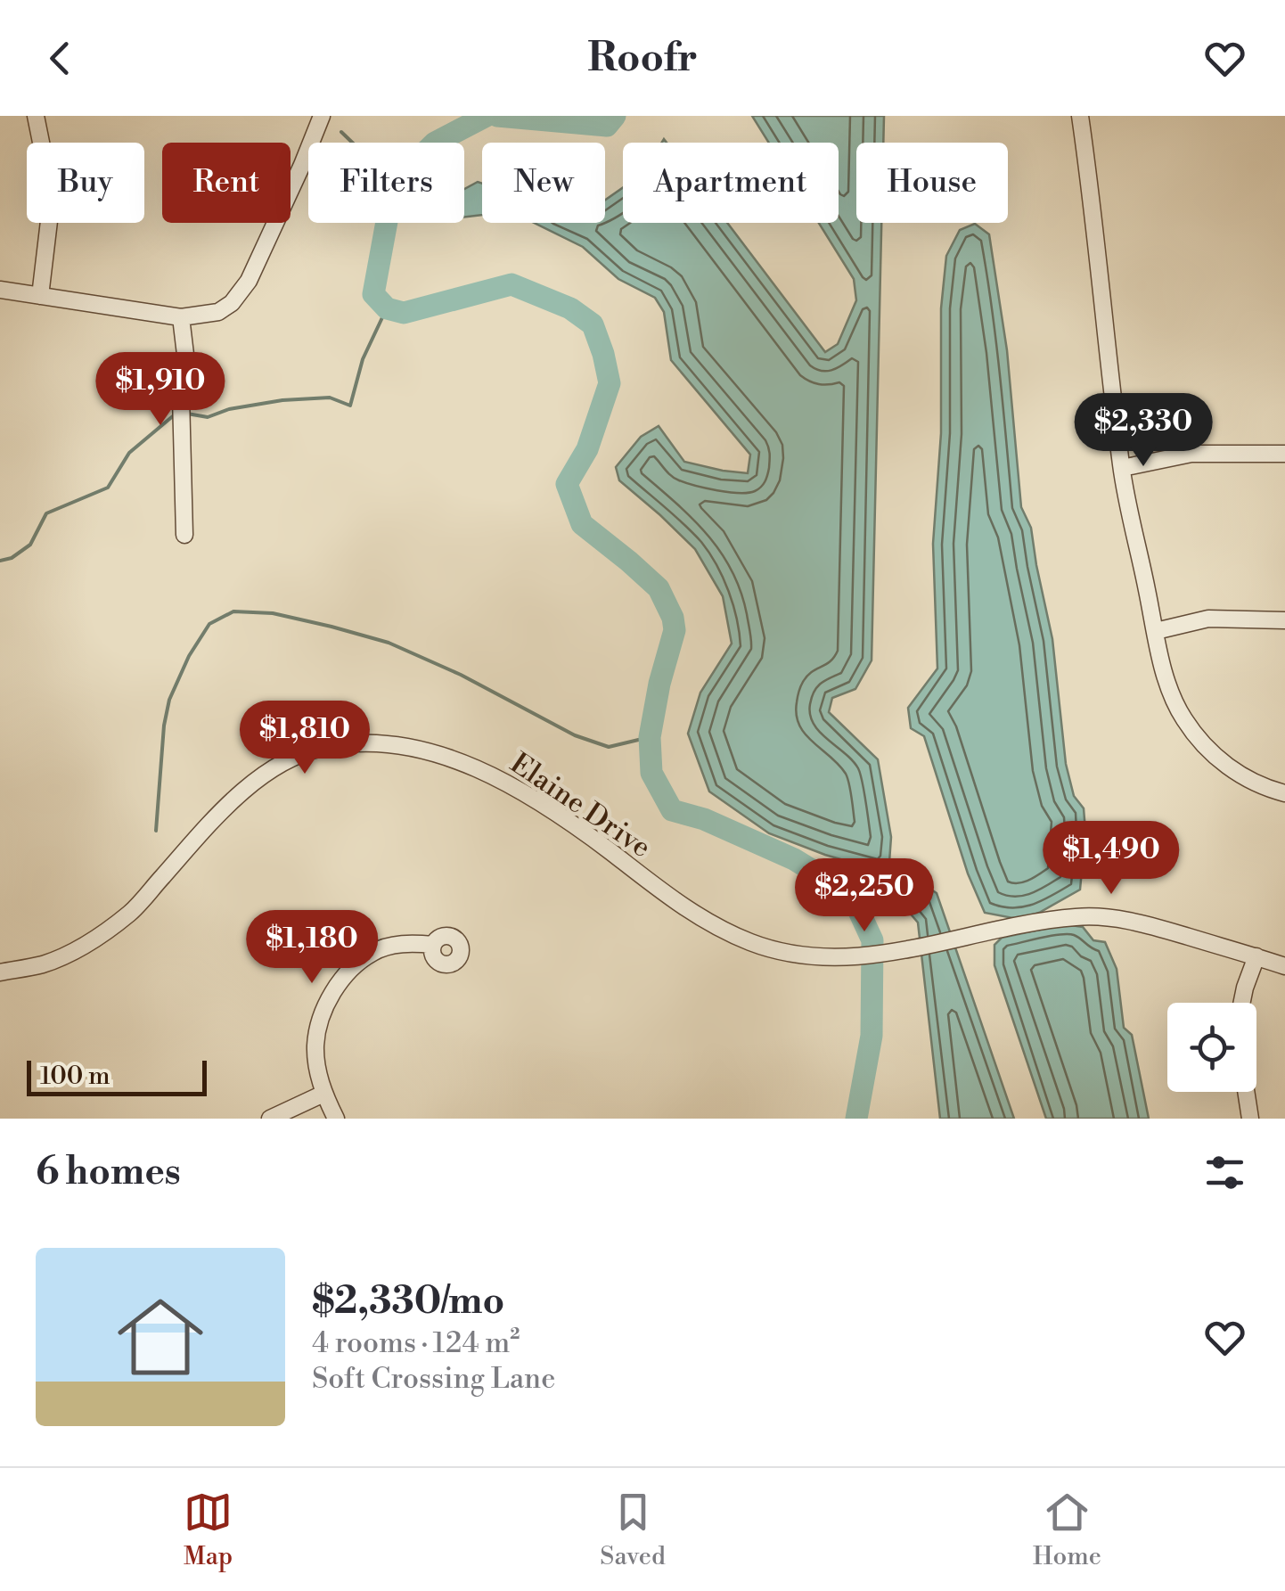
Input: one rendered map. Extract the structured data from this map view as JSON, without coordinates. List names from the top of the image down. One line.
{"streets":{"street":["Elaine Drive"]},"scale_bar":"100 m","page":{"header":"Roofr","chip":["Buy","Rent","Filters","New","Apartment","House"],"price":["$1,910","$2,330","$1,810","$1,490","$2,250","$1,180"],"scale":"100 m","heading":"6 homes","list":[{"name":"$2,330/mo","note":"4 rooms · 124 m² · Soft Crossing Lane"}],"tabs":["Map","Saved","Home"]}}
